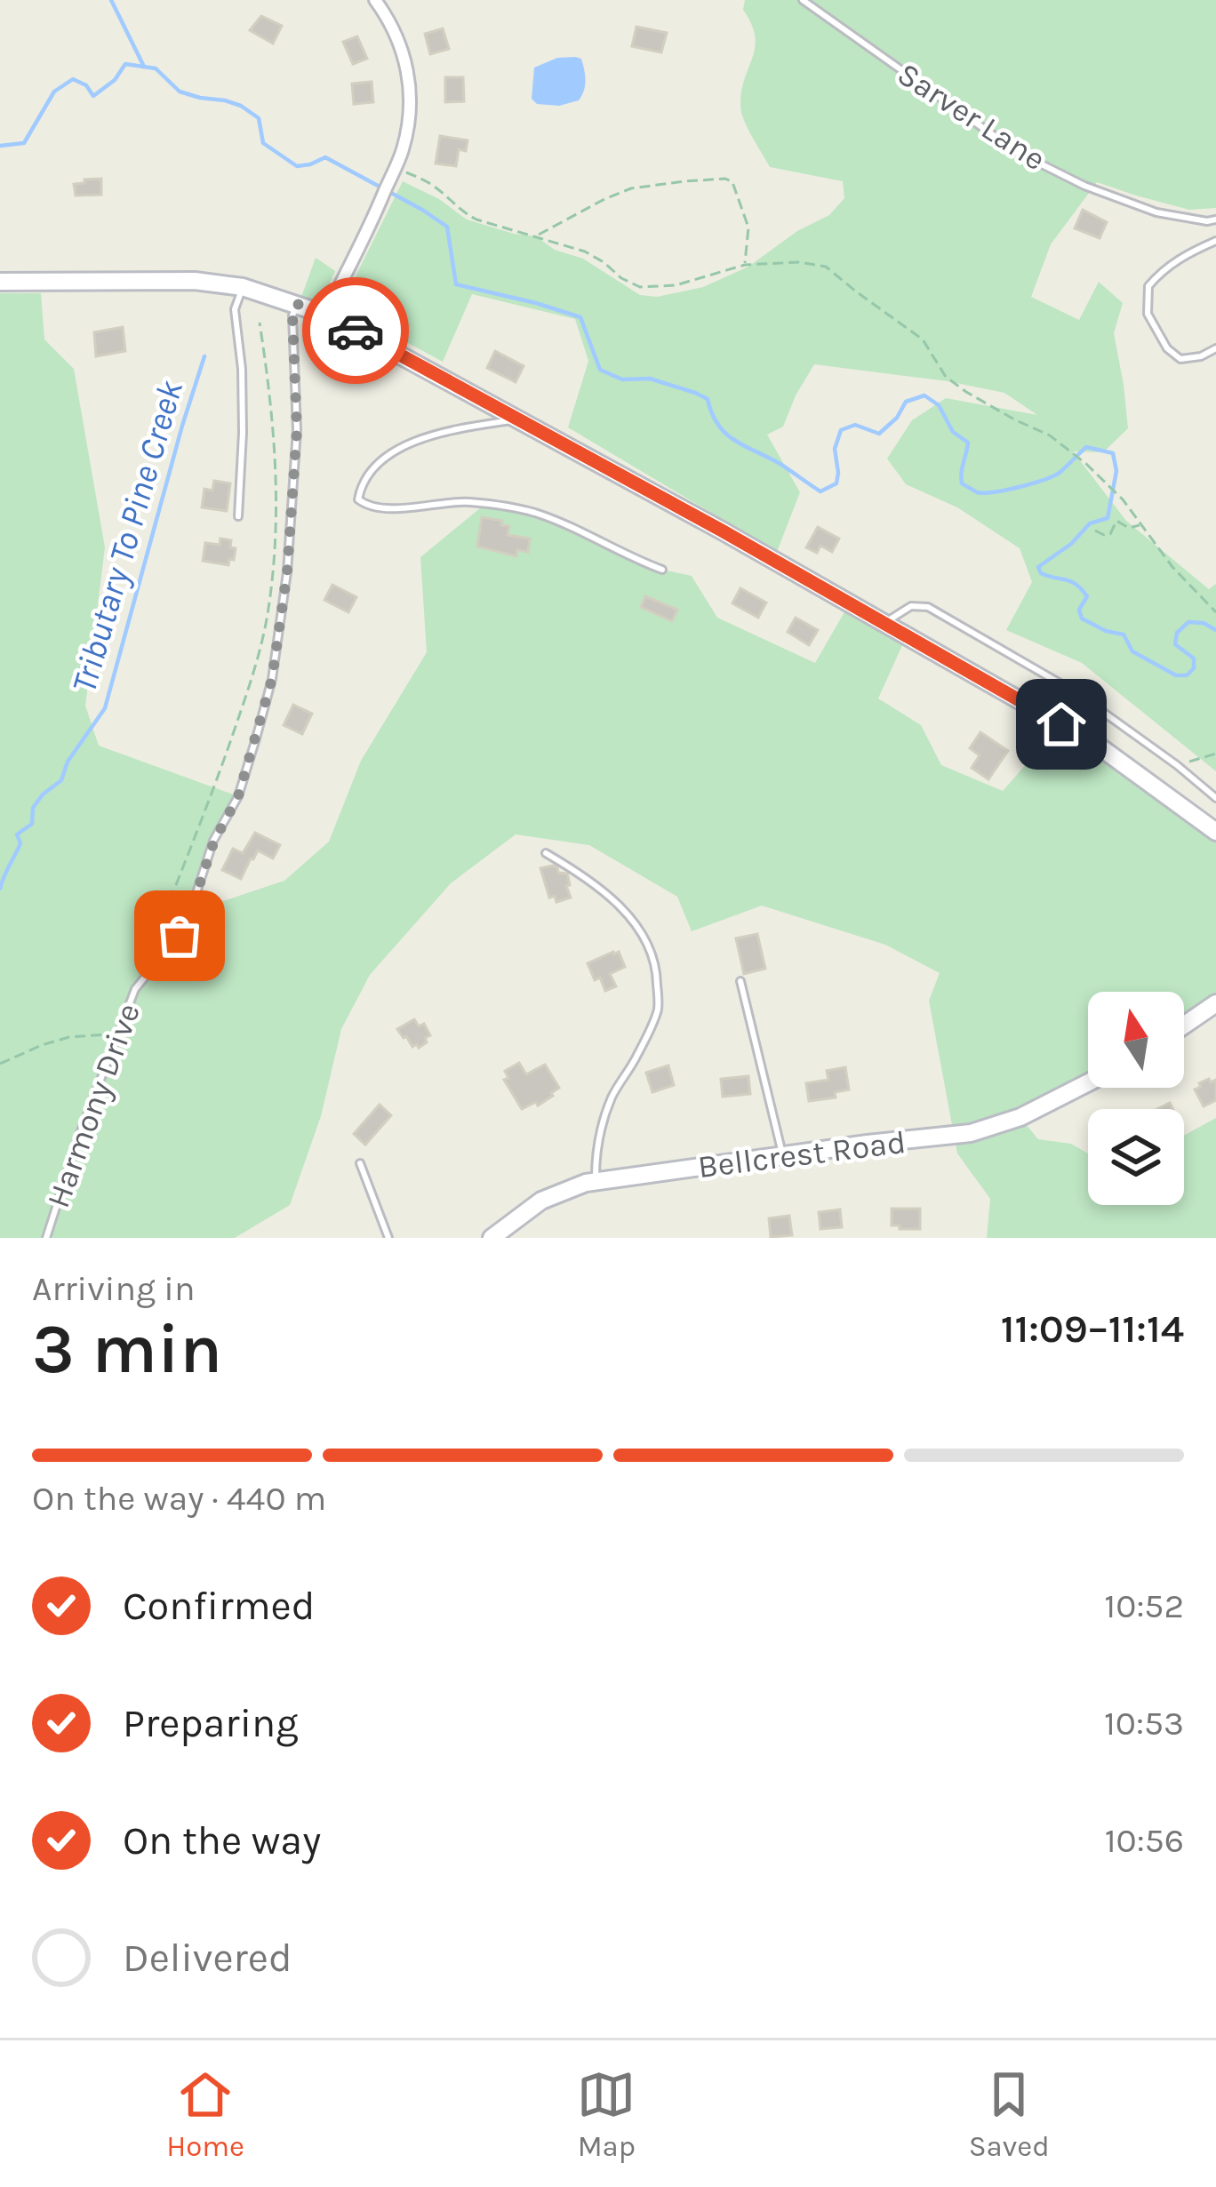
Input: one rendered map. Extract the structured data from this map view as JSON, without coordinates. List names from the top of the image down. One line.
{"streets":{"street":["Bellcrest Road"],"lane":["Sarver Lane","Harmony Drive"]},"water":["Tributary To Pine Creek"],"north":"top","page":{"heading":["3 min","Arriving in","11:09–11:14"],"bar":"On the way · 440 m","list":[["Confirmed","10:52"],["Preparing","10:53"],["On the way","10:56"],"Delivered"],"tabs":["Home","Map","Saved"]}}
